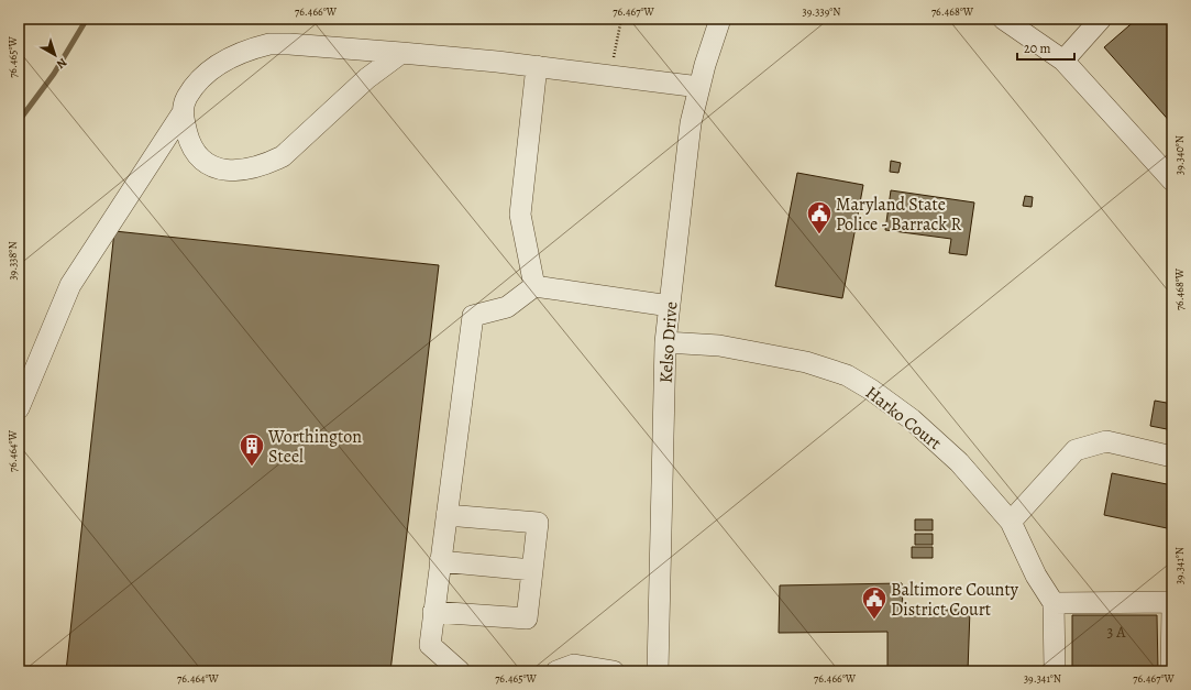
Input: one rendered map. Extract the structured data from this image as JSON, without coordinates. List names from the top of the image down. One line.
{"streets":{"street":["Kelso Drive","Harko Court"]},"crossings":[["Kelso Drive","Harko Court"]],"places":{"public building":["Maryland State Police - Barrack R","Baltimore County District Court"],"building":["Worthington Steel"]},"house_numbers":["3 A"],"scale_bar":"20 m","north":"bottom right","coordinates":["76.466°W","76.467°W","39.339°N","76.468°W","76.465°W","39.340°N","39.338°N","76.464°W","39.341°N"]}
